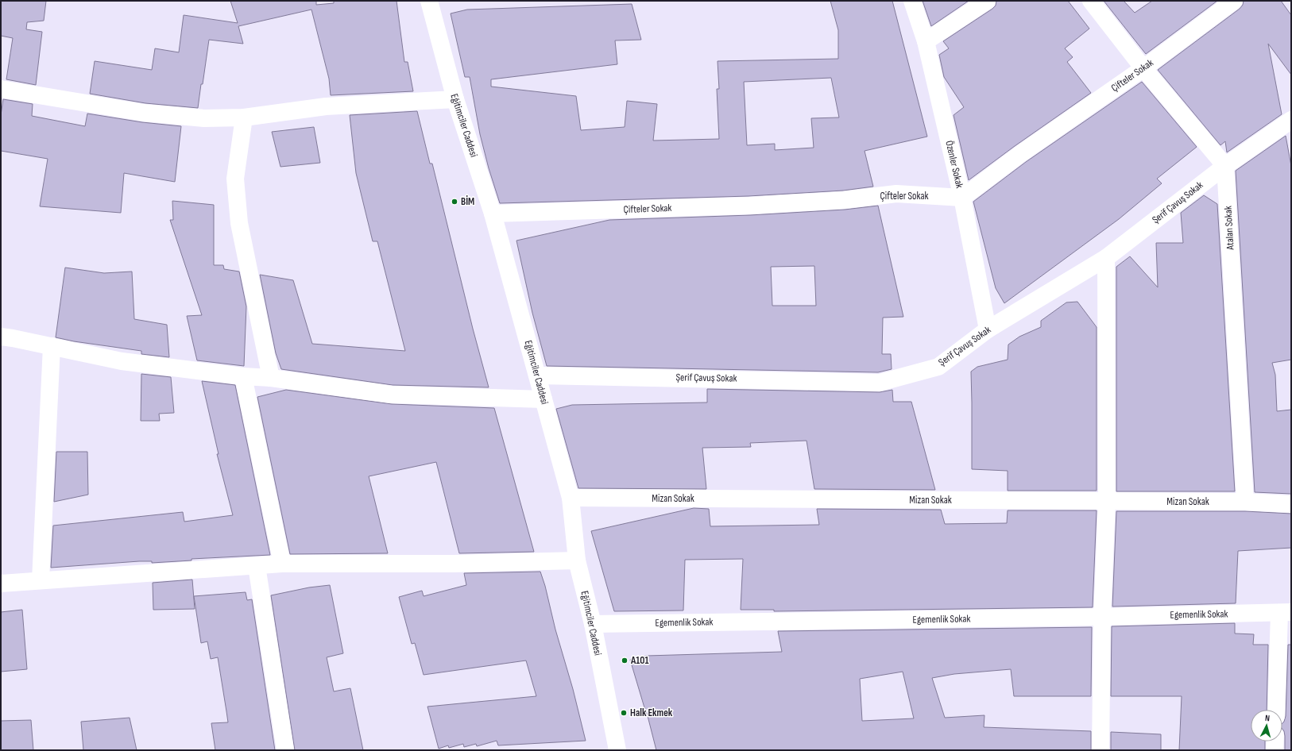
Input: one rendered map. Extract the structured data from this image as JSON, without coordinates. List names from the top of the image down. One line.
{"streets":{"street":["Çifteler Sokak","Eğitimciler Caddesi","Özenler Sokak","Şerif Çavuş Sokak","Atalan Sokak","Mizan Sokak","Egemenlik Sokak"]},"crossings":[["Çifteler Sokak","Eğitimciler Caddesi"],["Çifteler Sokak","Özenler Sokak"],["Eğitimciler Caddesi","Şerif Çavuş Sokak"],["Eğitimciler Caddesi","Mizan Sokak"],["Eğitimciler Caddesi","Egemenlik Sokak"],["Özenler Sokak","Şerif Çavuş Sokak"],["Şerif Çavuş Sokak","Atalan Sokak"],["Atalan Sokak","Mizan Sokak"]],"places":["BİM","A101","Halk Ekmek"],"north":"top"}
